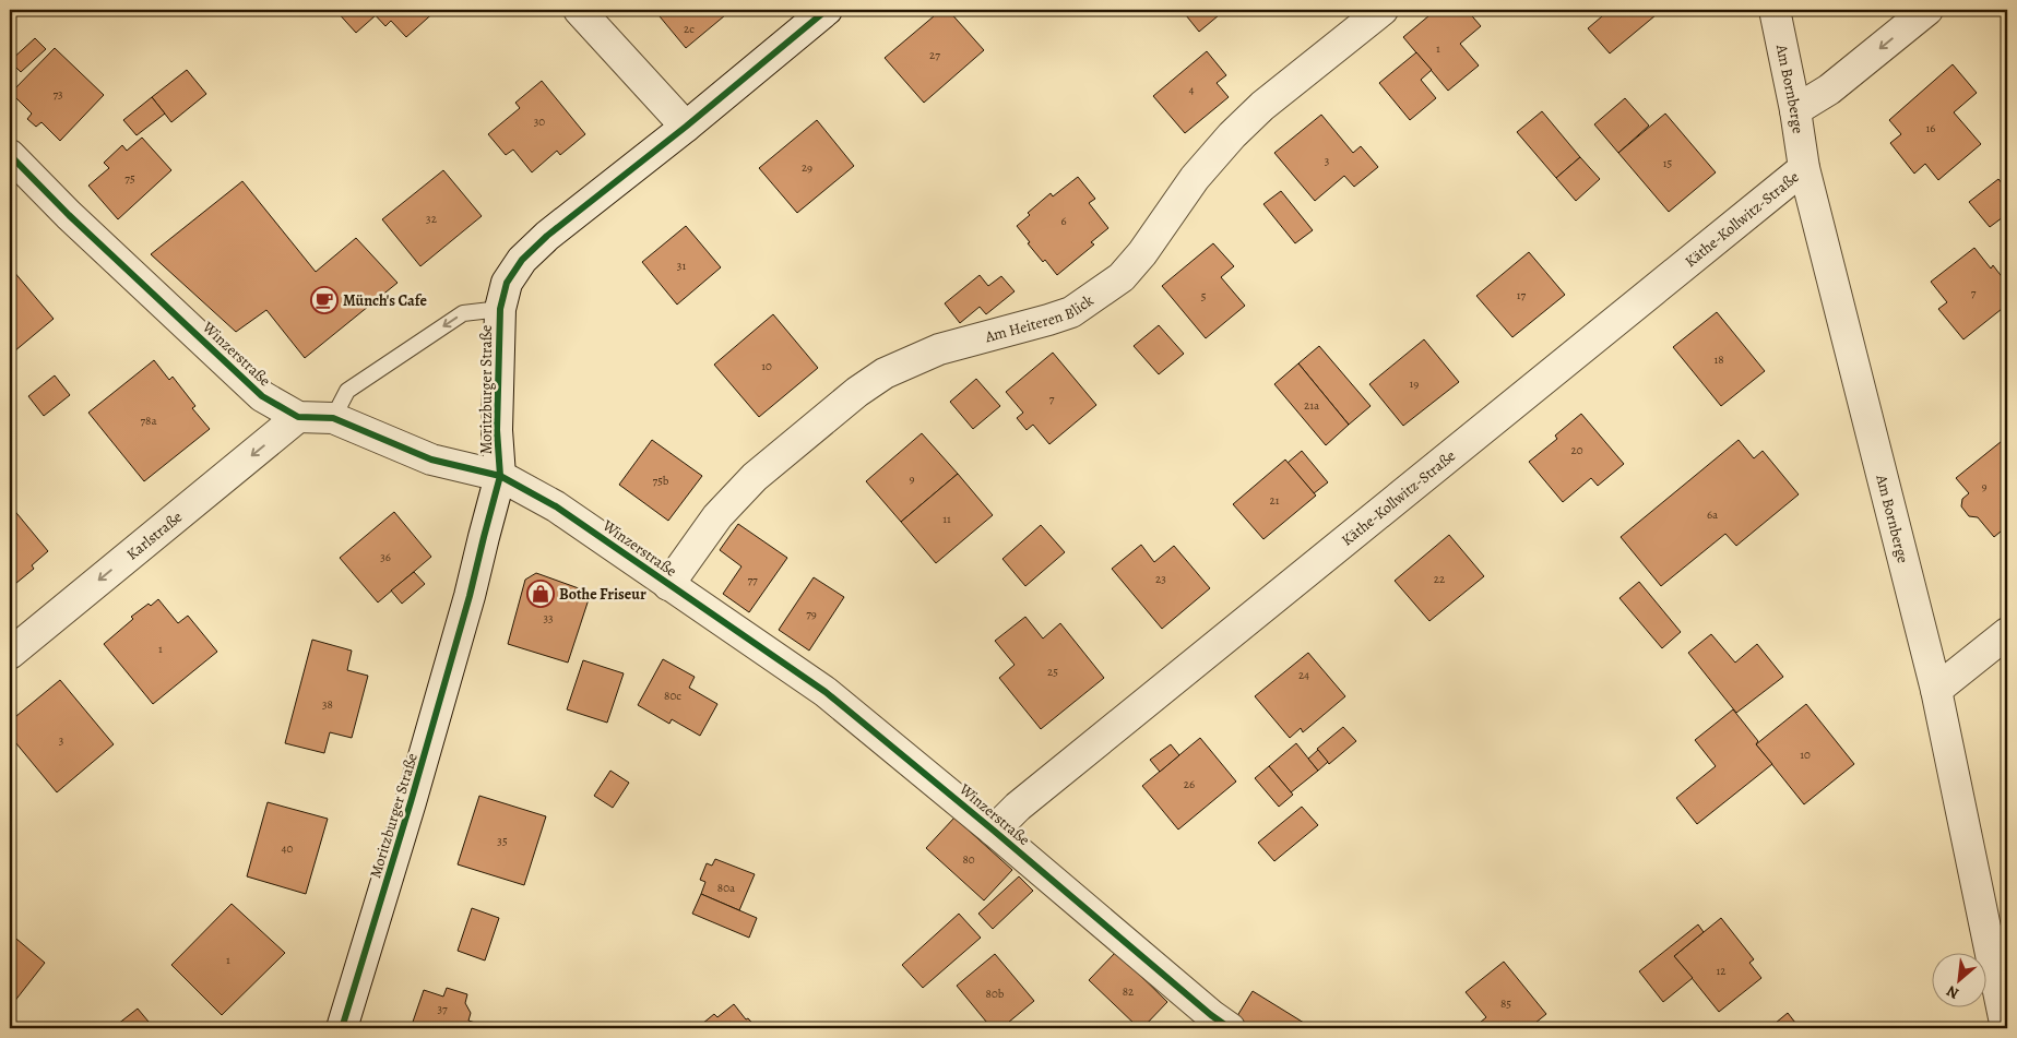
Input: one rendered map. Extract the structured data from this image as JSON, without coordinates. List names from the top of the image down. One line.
{"streets":{"street":["Am Bornberge","Käthe-Kollwitz-Straße","Am Heiteren Blick","Winzerstraße","Moritzburger Straße","Karlstraße"]},"crossings":[["Am Bornberge","Käthe-Kollwitz-Straße"],["Käthe-Kollwitz-Straße","Winzerstraße"],["Am Heiteren Blick","Winzerstraße"],["Winzerstraße","Moritzburger Straße"],["Winzerstraße","Karlstraße"]],"one_way":["Karlstraße"],"places":{"cafe":["Münch's Cafe"],"shop":["Bothe Friseur"]},"house_numbers":["2c","1","27","4","73","30","16","3","15","29","75","32","6","31","7","17","5","18","10","19","7","21a","78a","20","9","75b","9","21","6a","11","36","23","22","77","79","33","1","25","24","80c","38","3","10","26","35","40","80","80a","1","12","82","80b","85","37"],"north":"bottom left"}
